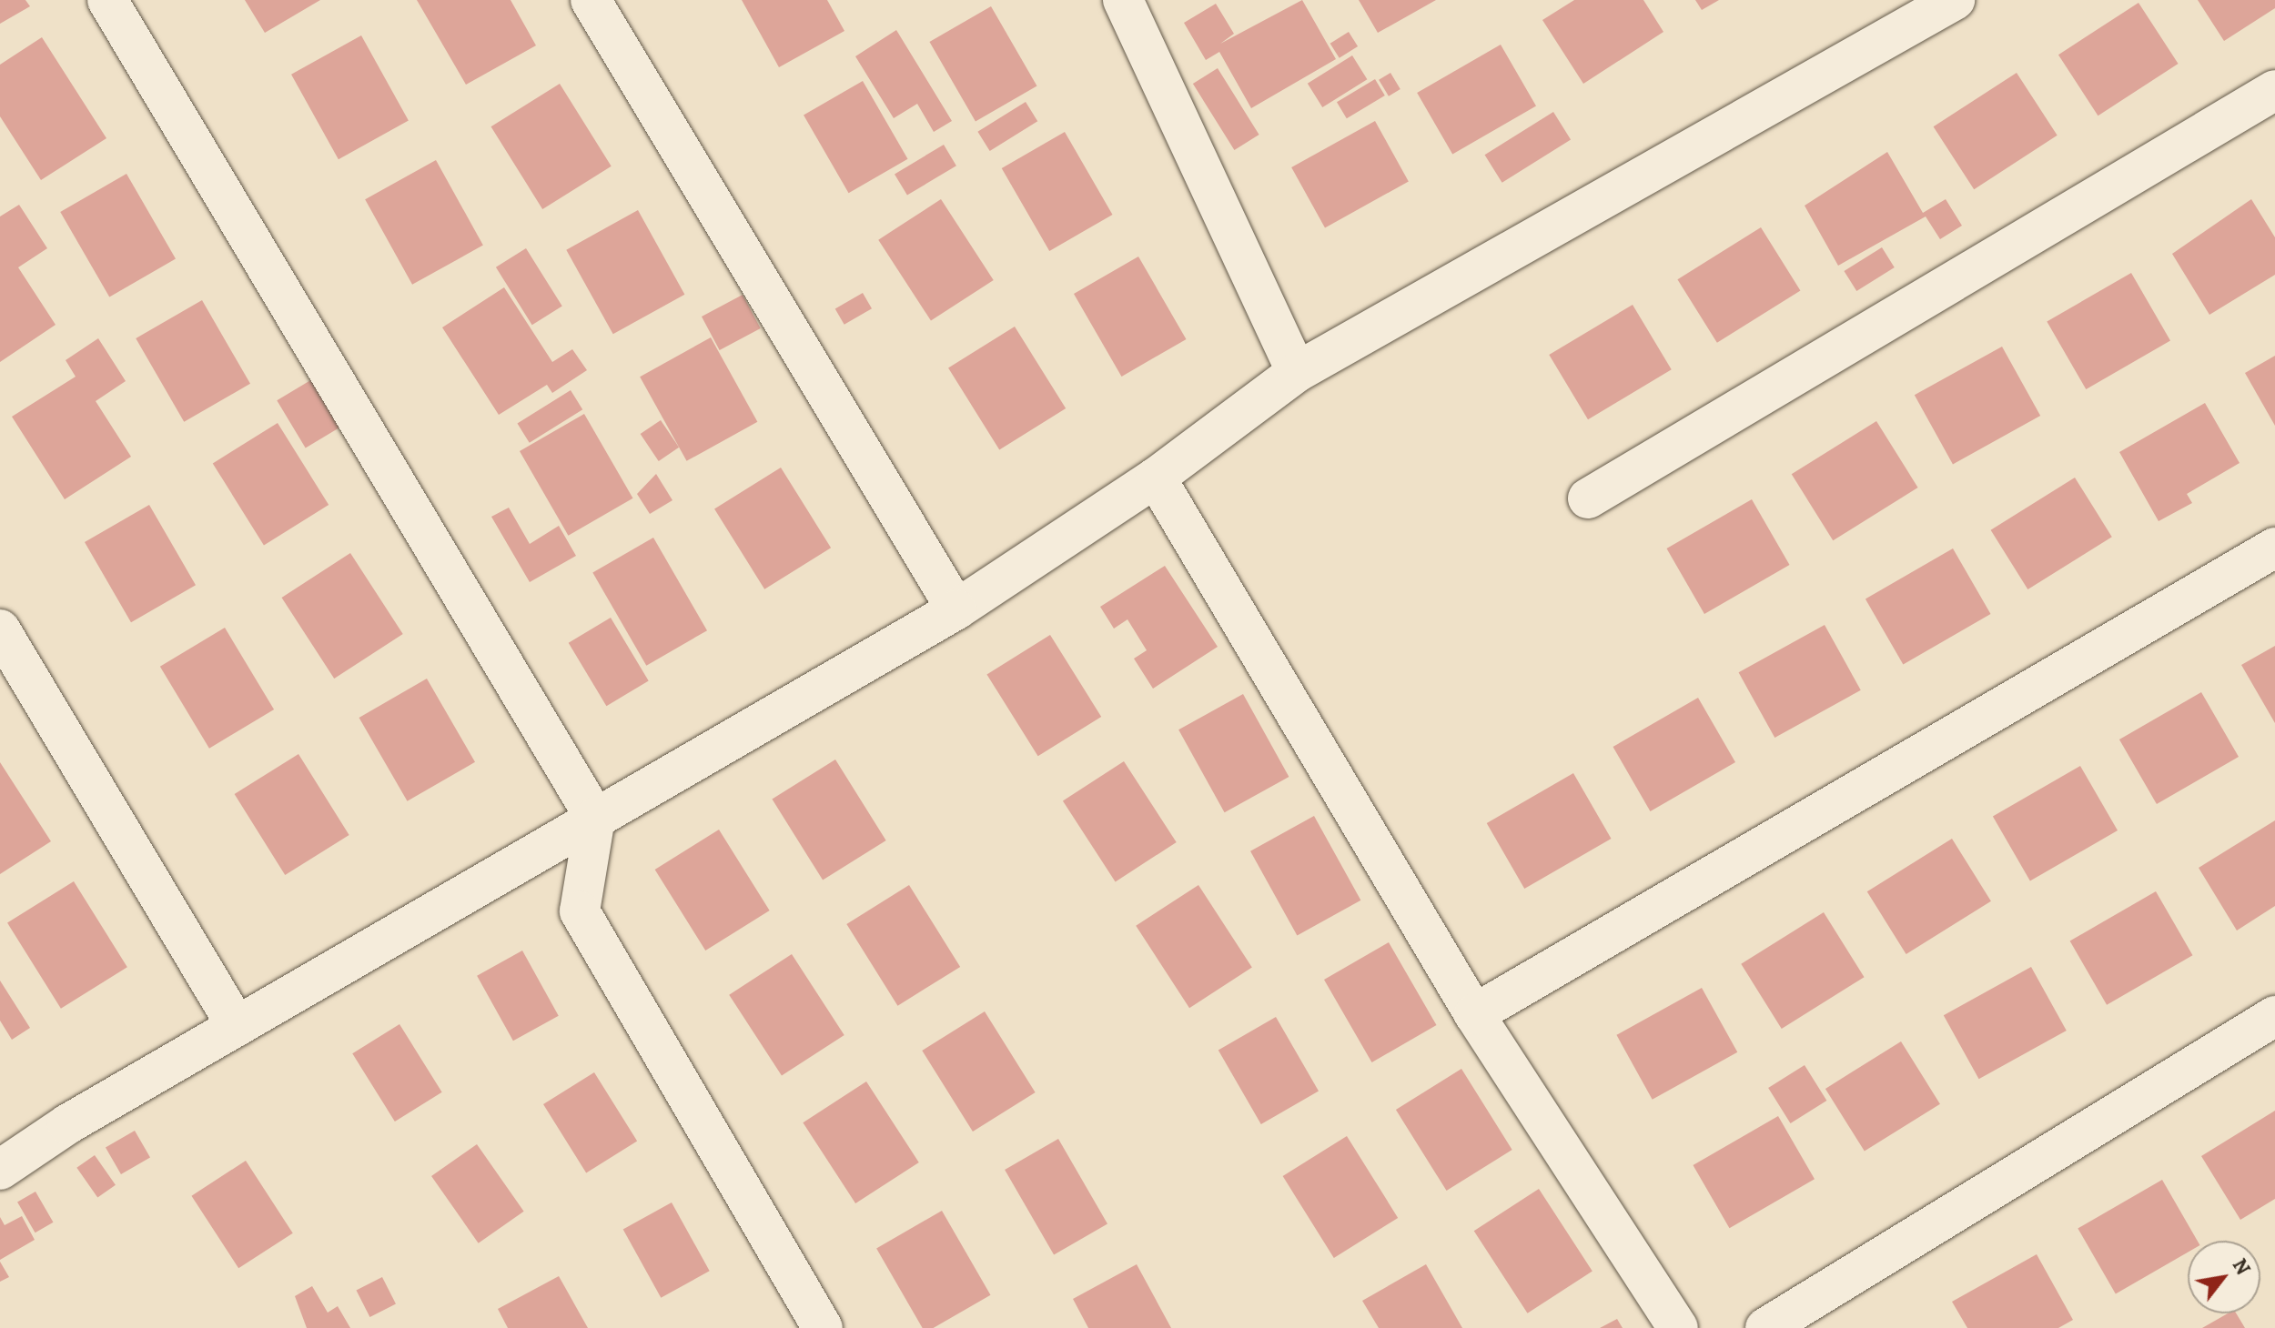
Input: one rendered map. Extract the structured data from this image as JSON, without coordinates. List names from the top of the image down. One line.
{"north":"top right"}
